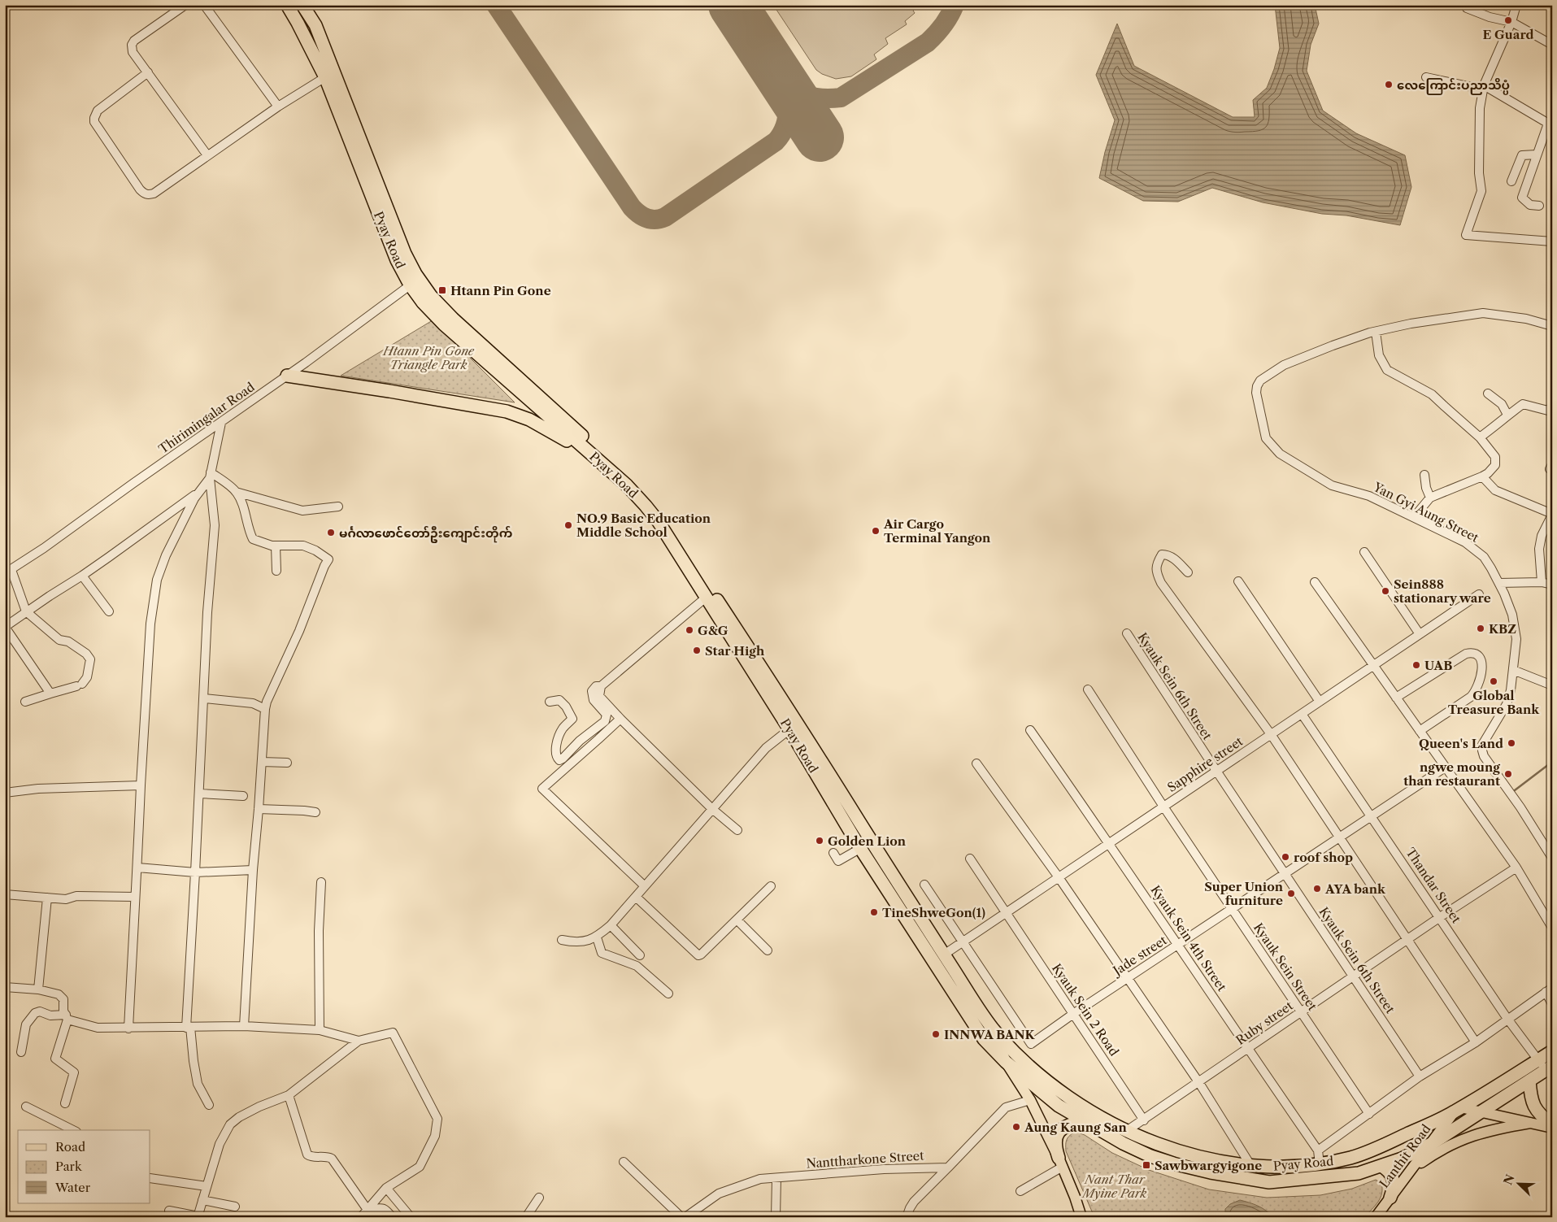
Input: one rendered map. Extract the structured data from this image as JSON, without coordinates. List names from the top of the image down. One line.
{"streets":{"highway":["Pyay Road"],"main road":["Lanthit Road"],"street":["Thirimingalar Road","Yan Gyi Aung Street","Kyauk Sein 6th Street","Sapphire street","Thandar Street","Kyauk Sein 4th Street","Jade street","Kyauk Sein Street","Kyauk Sein 2 Road","Ruby street","Nanttharkone Street"]},"crossings":[["Pyay Road","Thirimingalar Road"],["Pyay Road","Sapphire street"],["Pyay Road","Thandar Street"],["Pyay Road","Kyauk Sein 4th Street"],["Pyay Road","Ruby street"],["Pyay Road","Lanthit Road"],["Kyauk Sein 6th Street","Sapphire street"],["Kyauk Sein 6th Street","Jade street"],["Kyauk Sein 6th Street","Ruby street"],["Sapphire street","Thandar Street"],["Sapphire street","Kyauk Sein 4th Street"],["Sapphire street","Jade street"],["Sapphire street","Kyauk Sein Street"],["Sapphire street","Kyauk Sein 2 Road"],["Thandar Street","Jade street"],["Thandar Street","Ruby street"],["Kyauk Sein 4th Street","Jade street"],["Kyauk Sein 4th Street","Ruby street"],["Jade street","Kyauk Sein Street"],["Jade street","Kyauk Sein 2 Road"],["Kyauk Sein Street","Ruby street"],["Kyauk Sein 2 Road","Ruby street"]],"parks":["Htann Pin Gone Triangle Park","Nant Thar Myine Park"],"places":{"other":["E Guard","လေကြောင်းပညာသိပ္ပံ","NO.9 Basic Education Middle School","Air Cargo Terminal Yangon","မင်္ဂလာဖောင်တော်ဦးကျောင်းတိုက်","Sein888 stationary ware","KBZ","G&G","Star High","UAB","Global Treasure Bank","Queen's Land","ngwe moung than restaurant","Golden Lion","roof shop","AYA bank","Super Union furniture","TineShweGon(1)","INNWA BANK","Aung Kaung San"],"transit":["Htann Pin Gone","Sawbwargyigone"]},"legend":["Road","Park","Water"],"north":"top left"}
